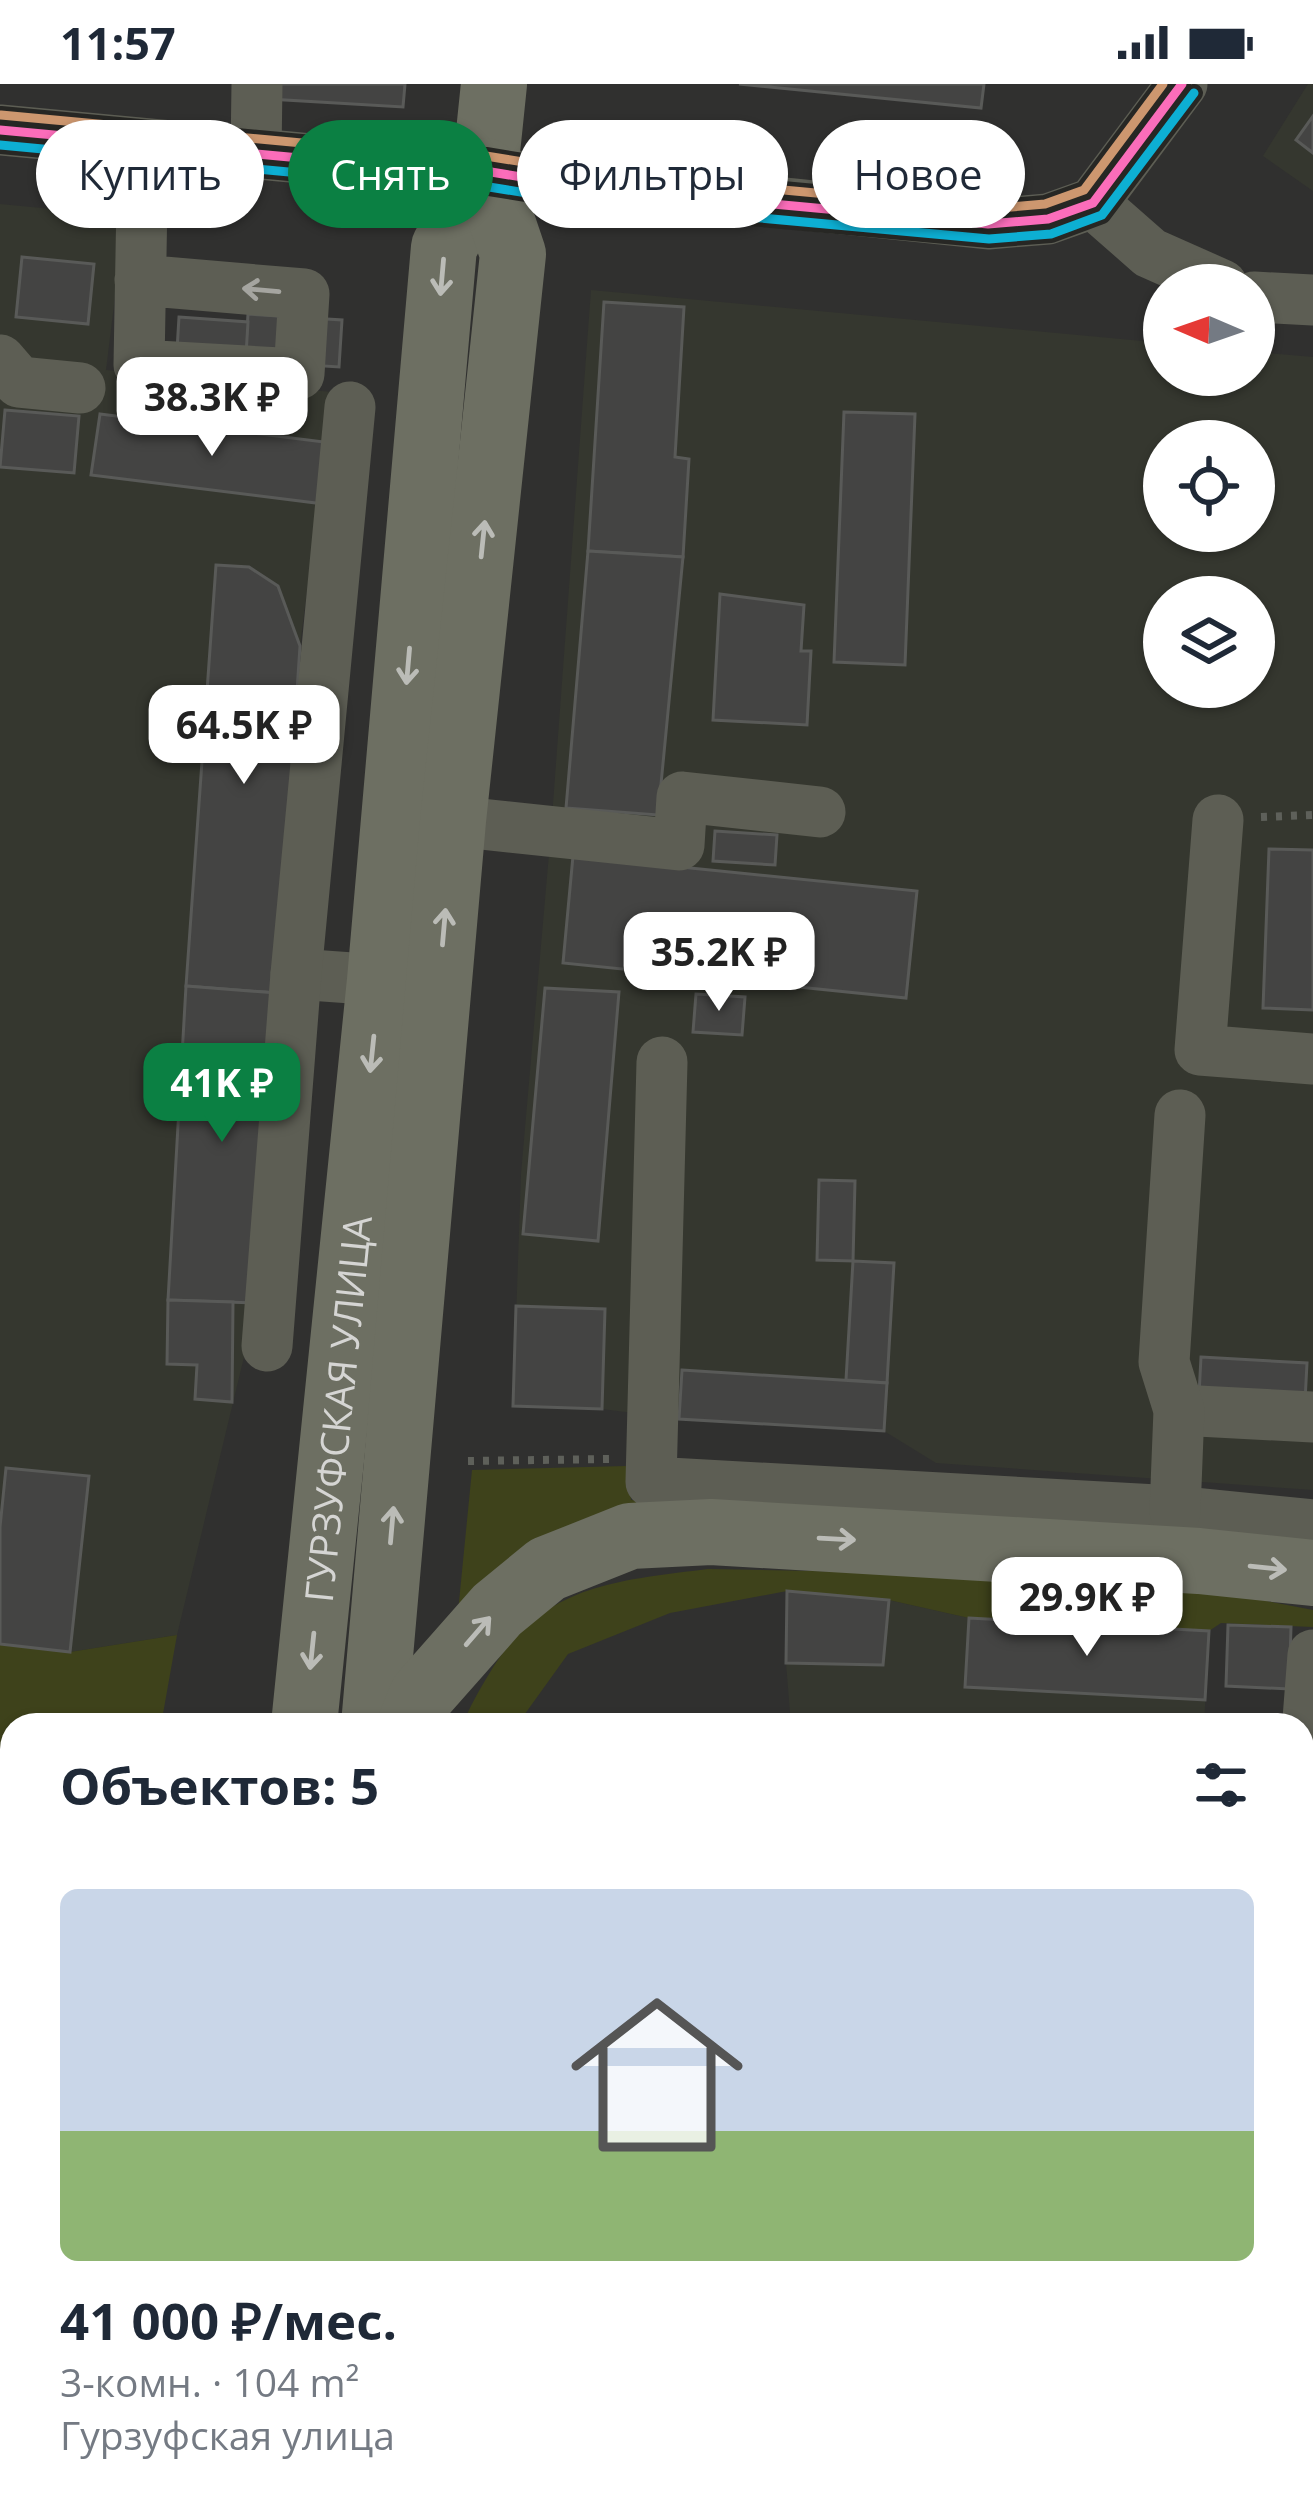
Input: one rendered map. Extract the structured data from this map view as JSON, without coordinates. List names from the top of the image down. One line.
{"streets":{"main road":["ГУРЗУФСКАЯ УЛИЦА"]},"north":"left","page":{"status":"11:57","chip":["Купить","Снять","Фильтры","Новое"],"price":["38.3K ₽","64.5K ₽","35.2K ₽","41K ₽","29.9K ₽"],"heading":"Объектов: 5","list":[{"name":"41 000 ₽/мес.","note":"3-комн. · 104 m² · Гурзуфская улица"}]}}
